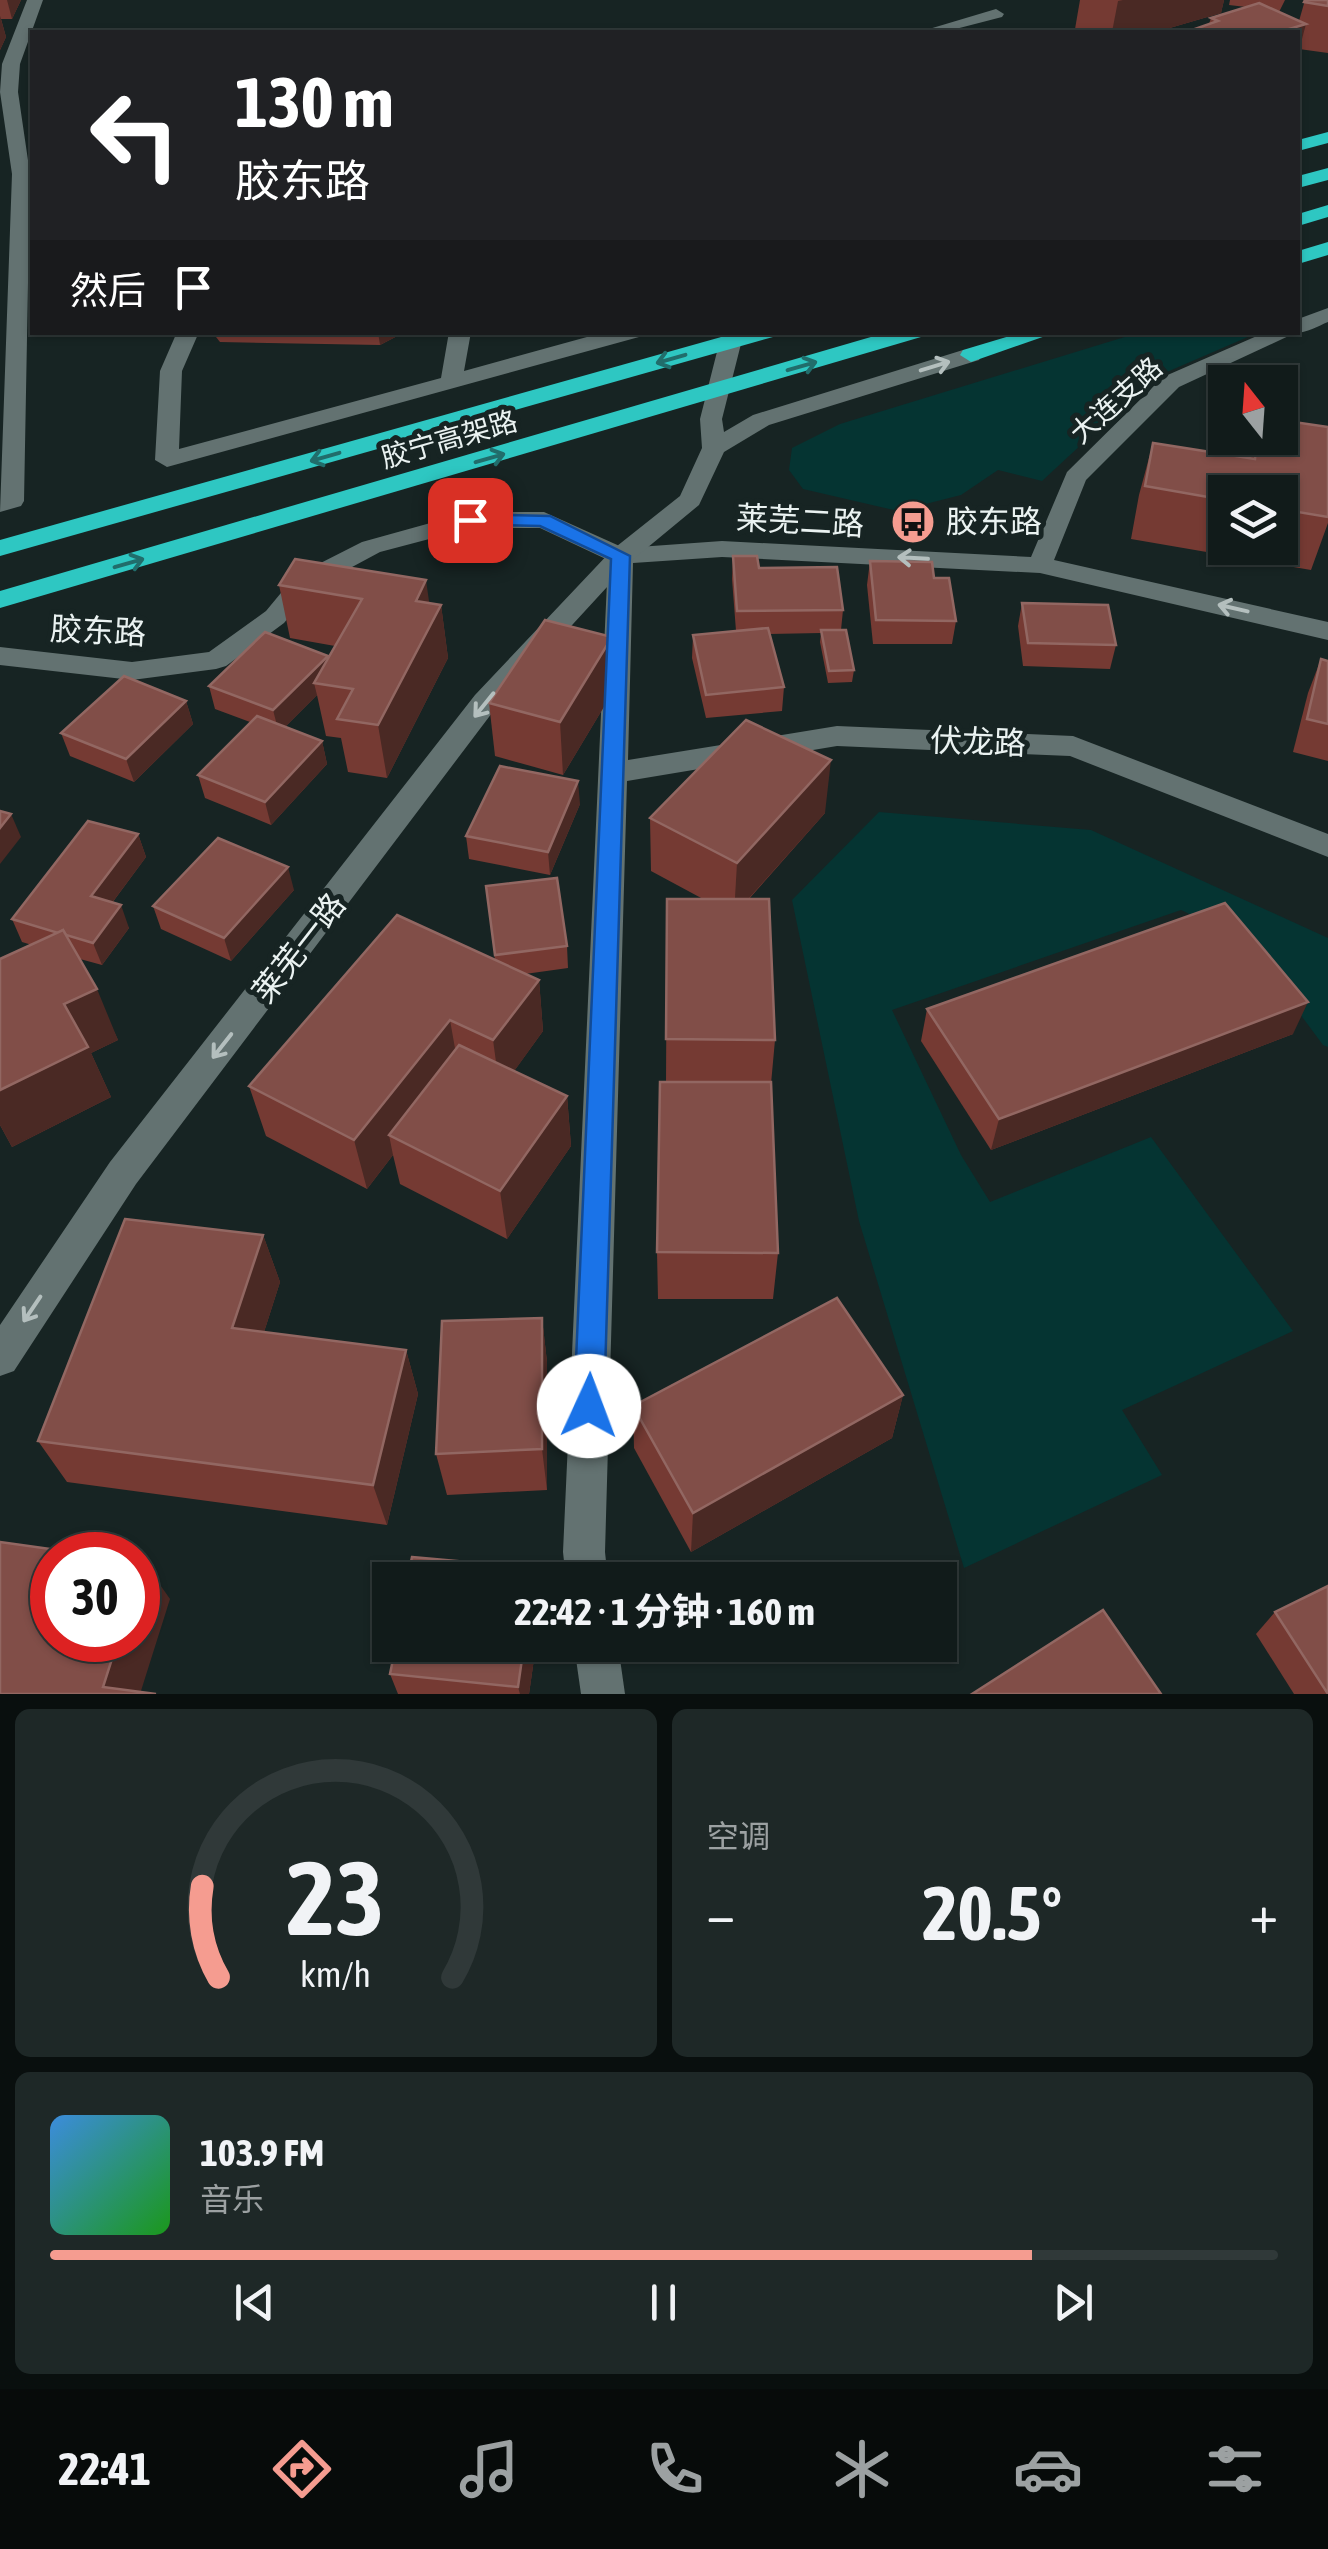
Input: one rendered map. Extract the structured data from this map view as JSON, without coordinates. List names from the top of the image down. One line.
{"streets":{"highway":["胶宁高架路"],"street":["大连支路","莱芜二路","胶东路","伏龙路","莱芜一路"]},"crossings":[["大连支路","莱芜二路"],["莱芜二路","胶东路"],["莱芜二路","莱芜一路"],["胶东路","莱芜一路"]],"one_way":["莱芜二路","莱芜一路"],"places":{"bus stop":["胶东路"]},"north":"top","page":{"turn":["130 m","胶东路"],"then":"然后","limit":"30","trip":"22:42 · 1 分钟 · 160 m","tile":"空调","heat":["−","20.5°","+"],"song":["103.9 FM","音乐"],"tabs":"22:41","gauge":["23","km/h"]}}
